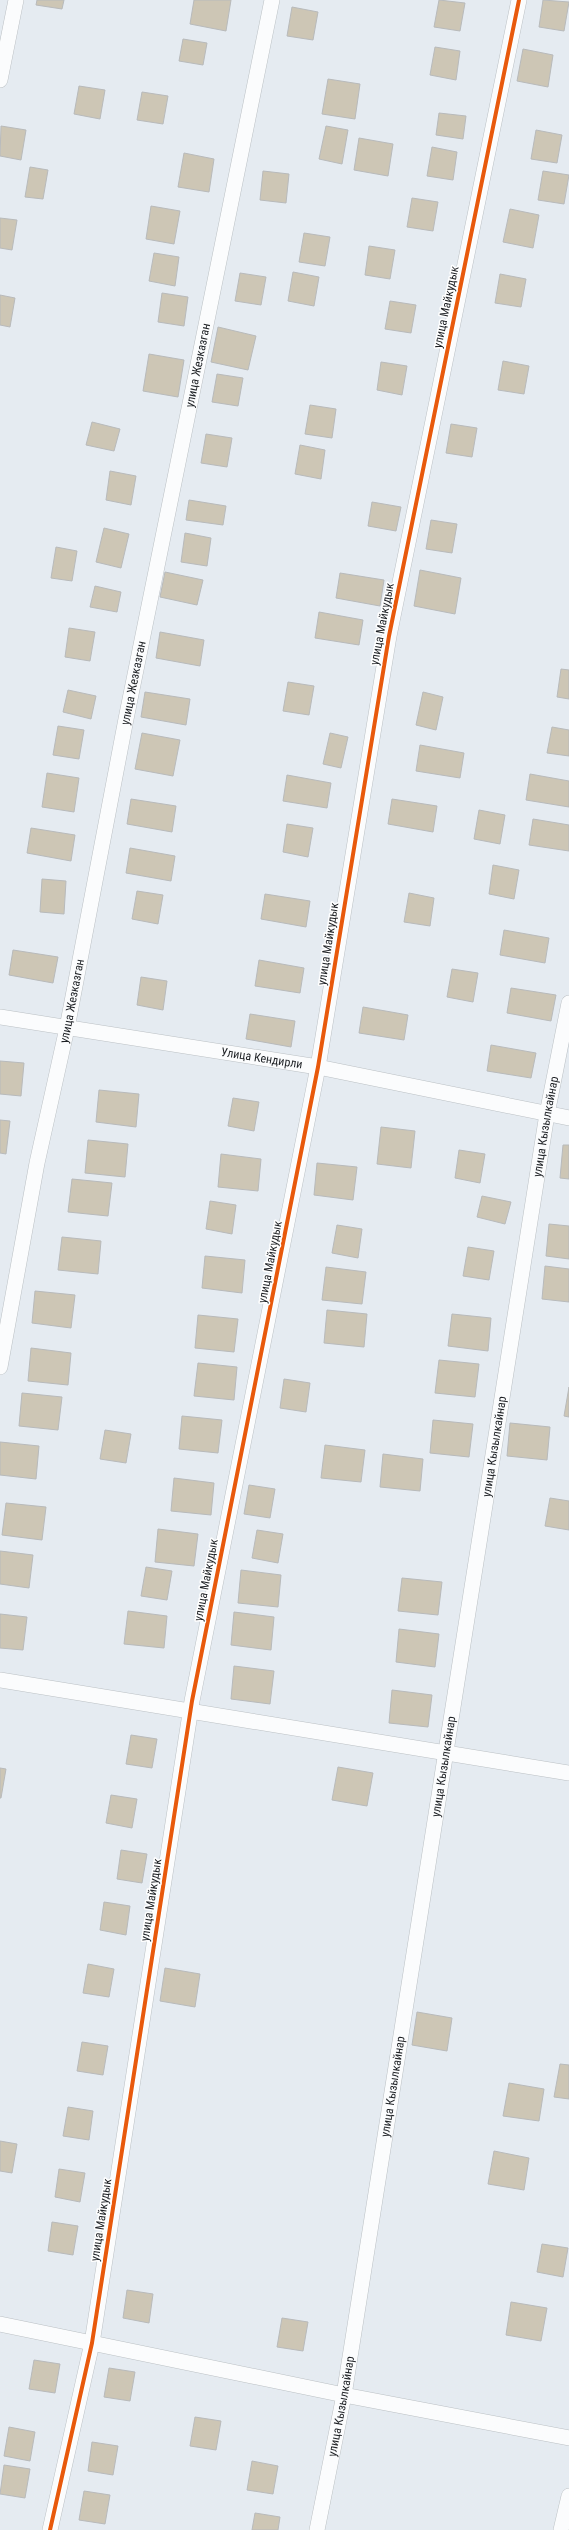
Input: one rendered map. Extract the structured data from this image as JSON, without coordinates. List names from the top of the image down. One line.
{"streets":{"street":["улица Майкудык","улица Жезказган","Улица Кендирли","улица Кызылкайнар"]},"crossings":[["улица Майкудык","Улица Кендирли"],["улица Жезказган","Улица Кендирли"],["Улица Кендирли","улица Кызылкайнар"]]}
